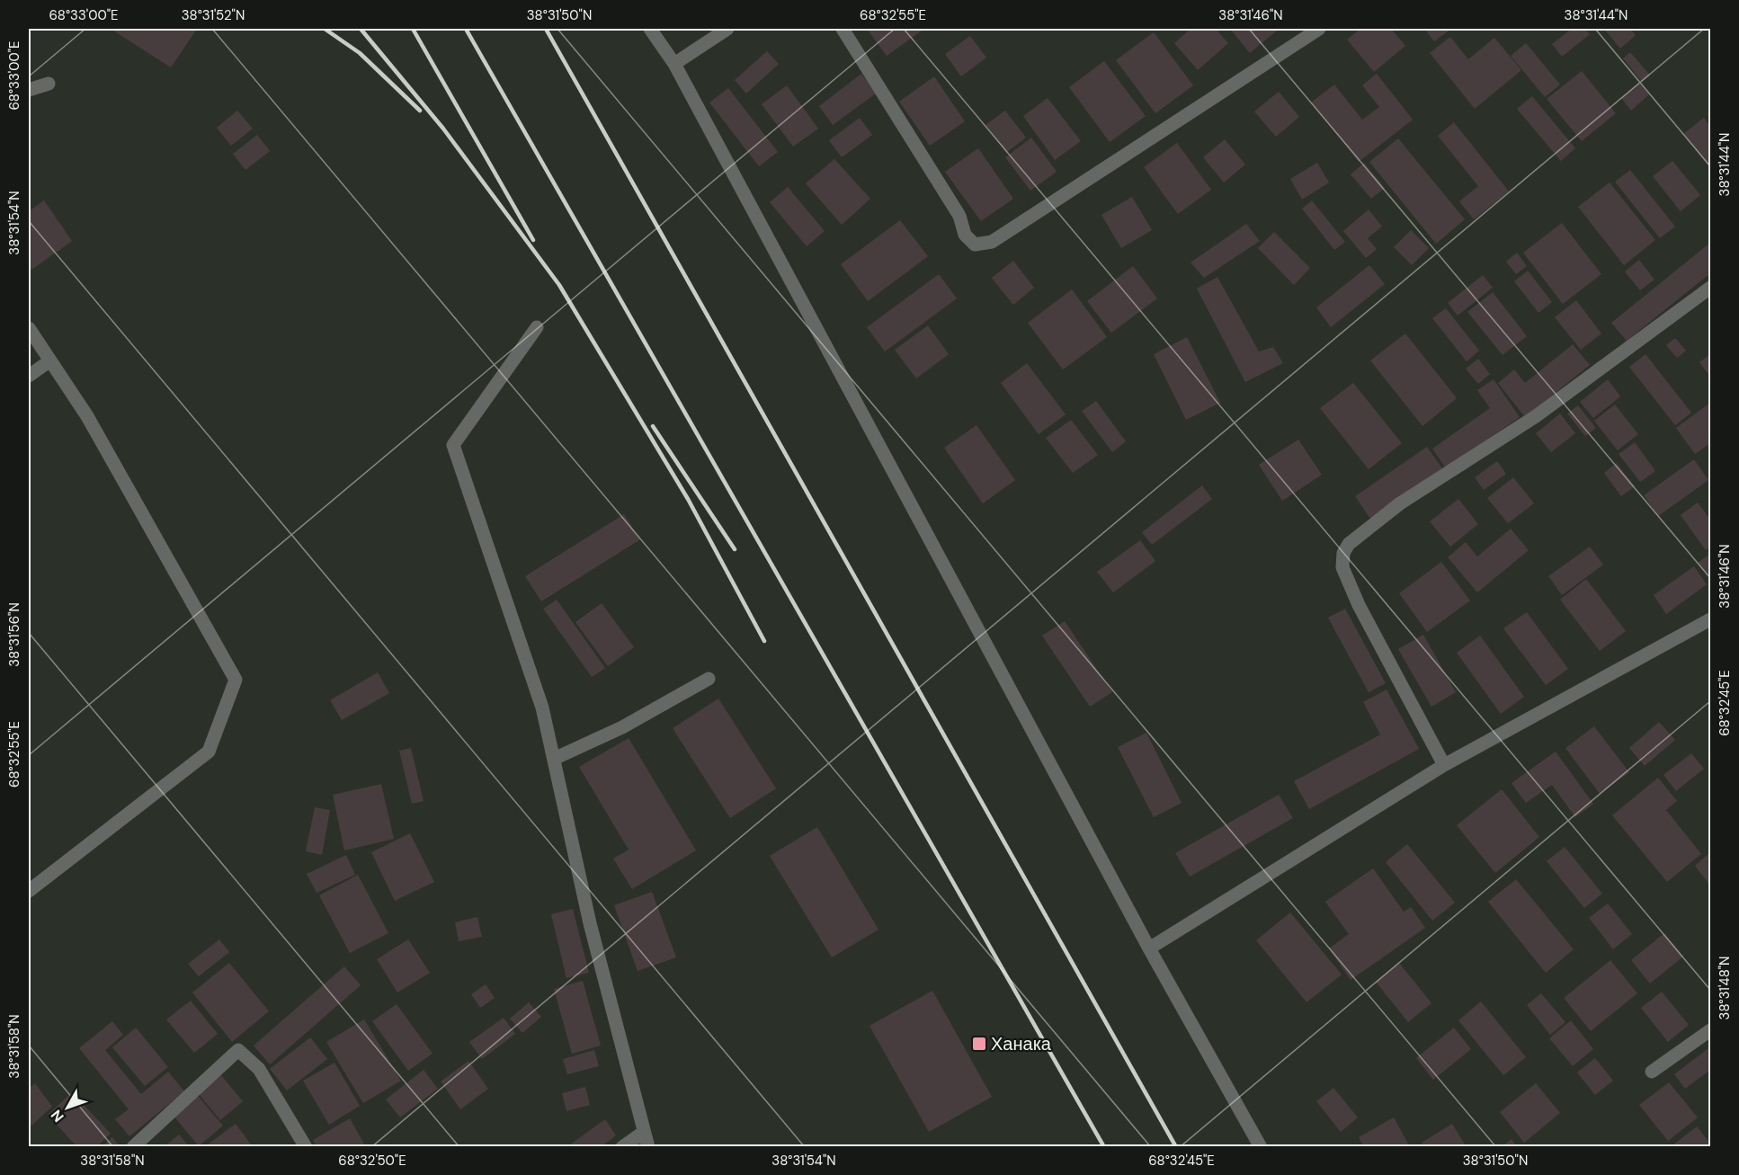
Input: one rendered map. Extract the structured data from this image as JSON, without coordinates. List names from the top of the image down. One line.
{"places":{"transit":["Ханака"]},"north":"bottom left","coordinates":["68°33'00\"E","38°31'52\"N","38°31'50\"N","68°32'55\"E","38°31'46\"N","38°31'44\"N","38°31'54\"N","38°31'56\"N","68°32'45\"E","38°31'48\"N","38°31'58\"N","68°32'50\"E"]}
